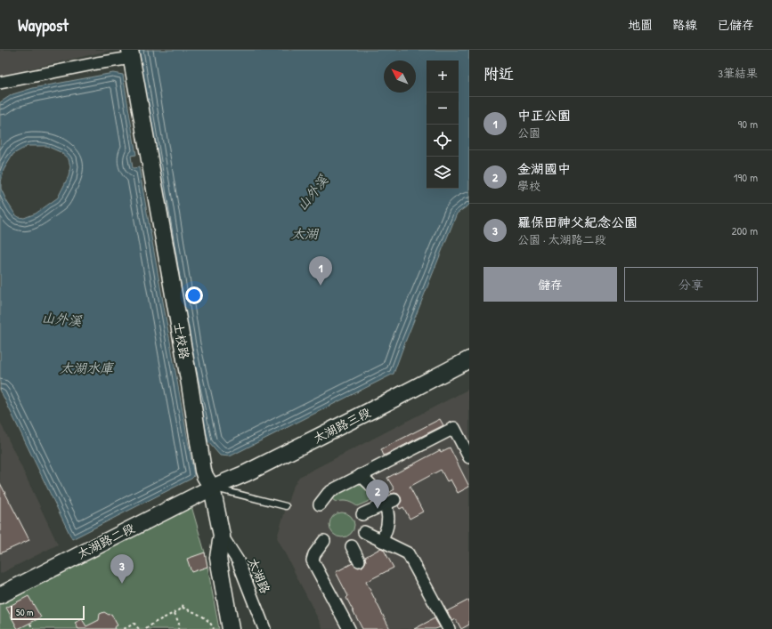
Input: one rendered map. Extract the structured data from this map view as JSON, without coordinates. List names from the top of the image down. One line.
{"streets":{"street":["士校路","太湖路三段","太湖路二段","太湖路"]},"crossings":[["士校路","太湖路三段"],["士校路","太湖路二段"],["士校路","太湖路"],["太湖路三段","太湖路二段"]],"water":["山外溪","太湖","太湖水庫"],"scale_bar":"50 m","north":"top left","page":{"header":"Waypost","nav":["地圖","路線","已儲存"],"heading":["附近","3筆結果"],"map_buttons":["+","−"],"list":[{"mark":"1","name":"中正公園","note":"公園","value":"90 m"},{"mark":"2","name":"金湖國中","note":"學校","value":"190 m"},{"mark":"3","name":"羅保田神父紀念公園","note":"公園 · 太湖路二段","value":"200 m"}],"pins":["1","2","3"],"buttons":["儲存","分享"],"scale":"50 m"}}
